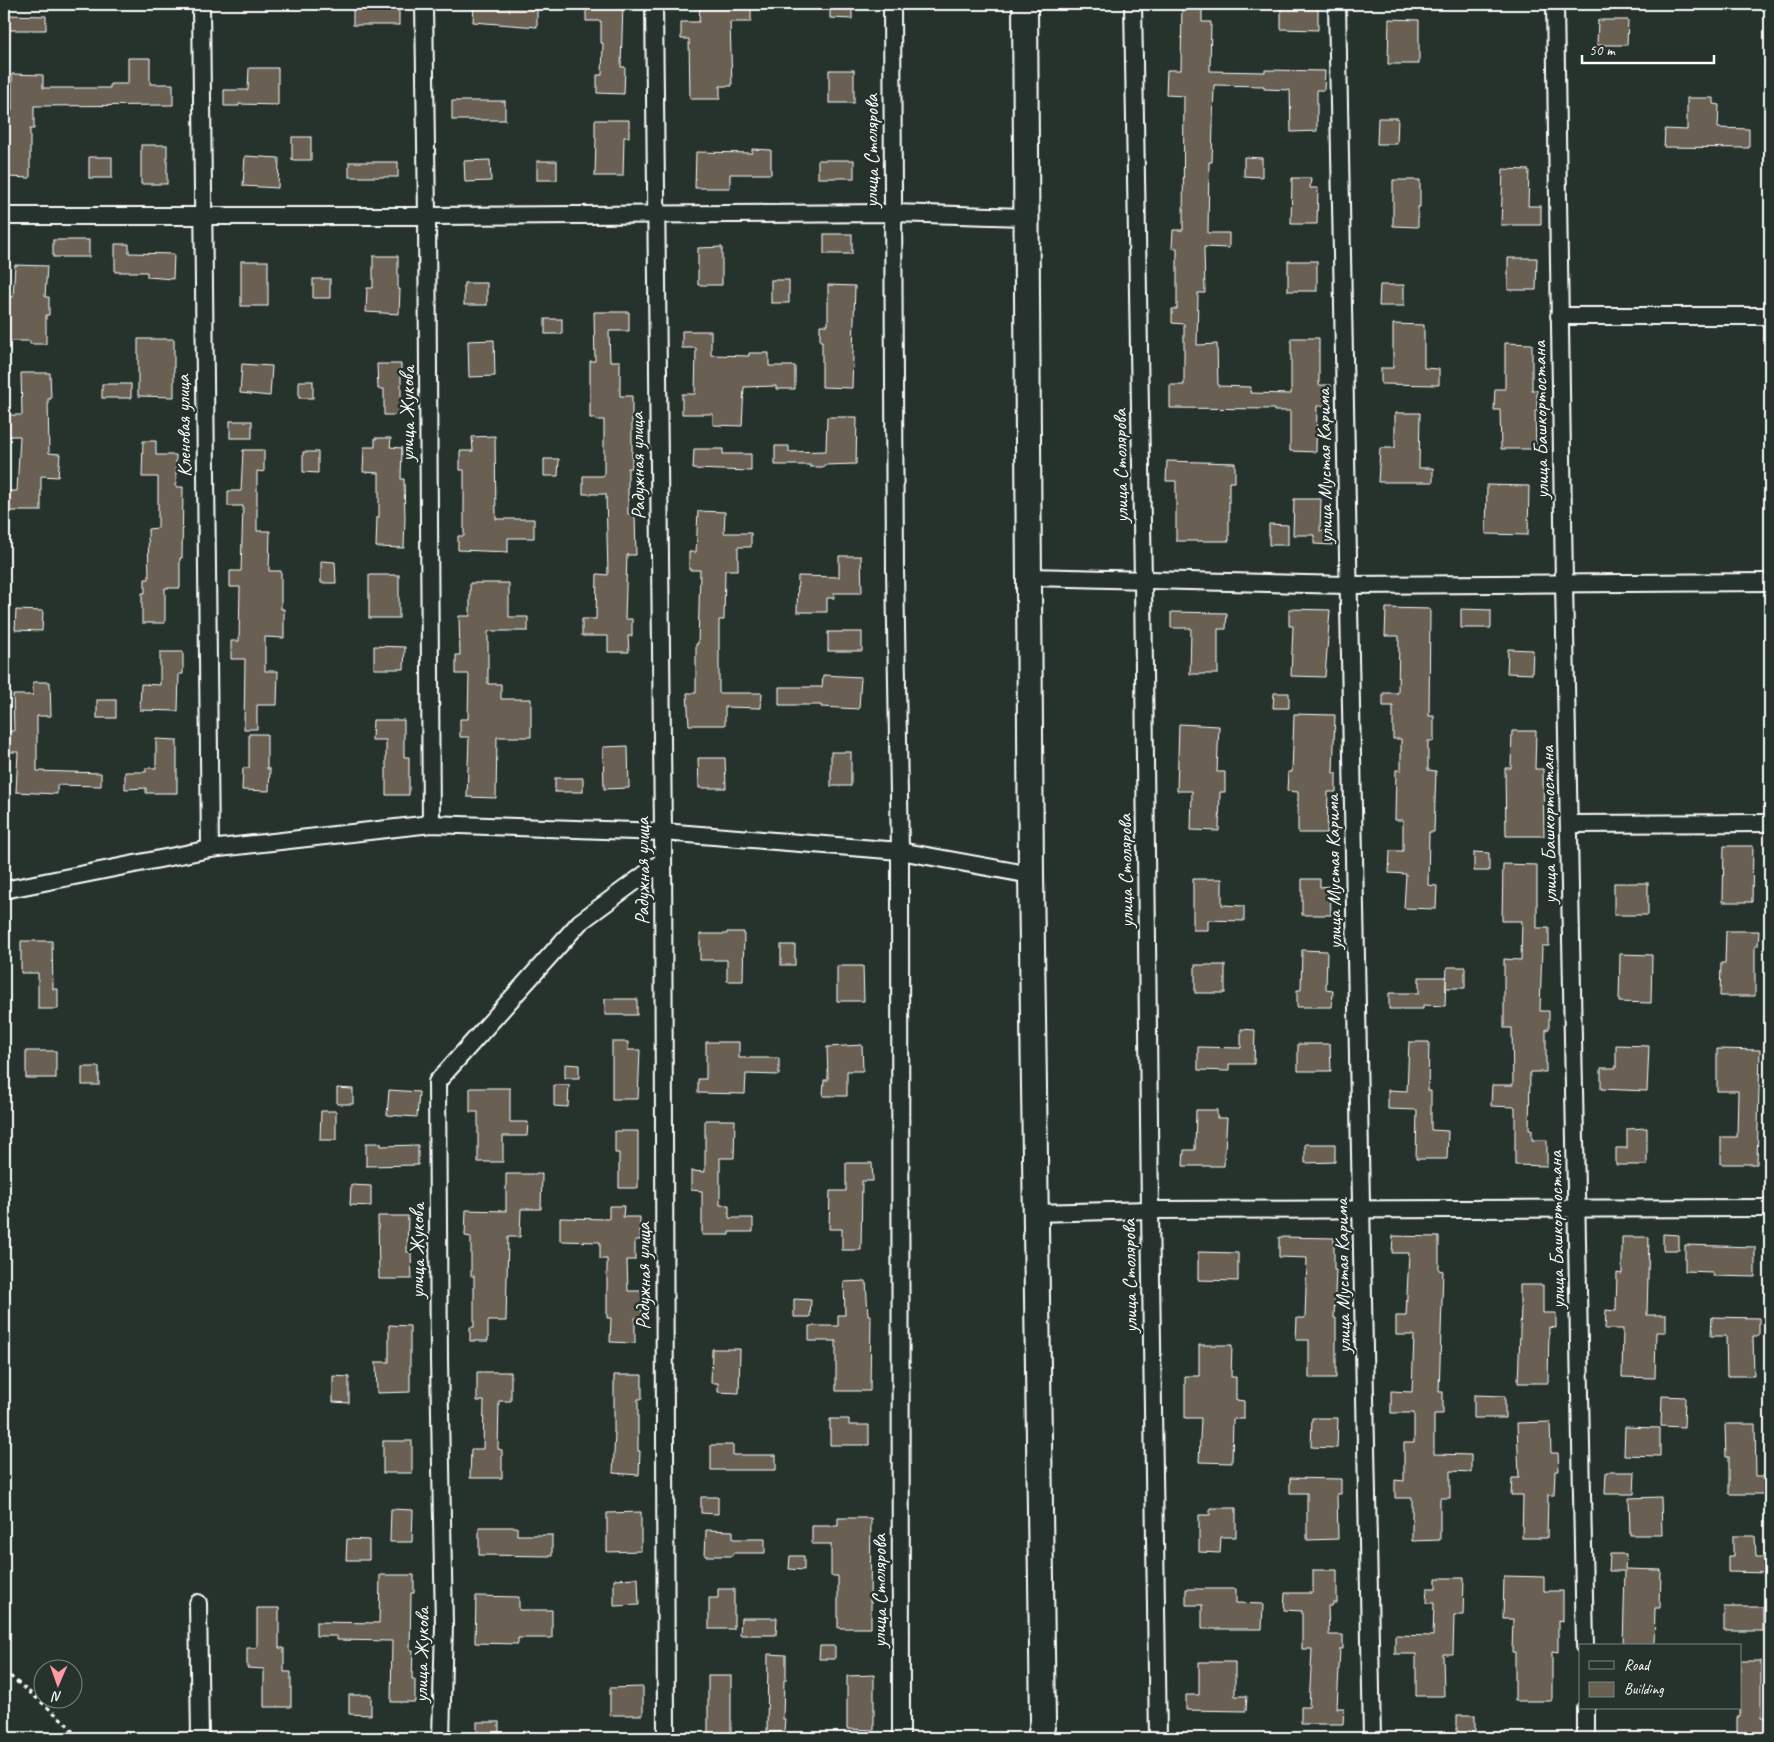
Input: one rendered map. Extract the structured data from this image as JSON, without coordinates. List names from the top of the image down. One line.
{"streets":{"street":["улица Столярова","улица Жукова","улица Башкортостана","Кленовая улица","Радужная улица","улица Мустая Карима"]},"crossings":[["улица Жукова","Радужная улица"]],"legend":["Road","Building"],"scale_bar":"50 m","north":"bottom"}
